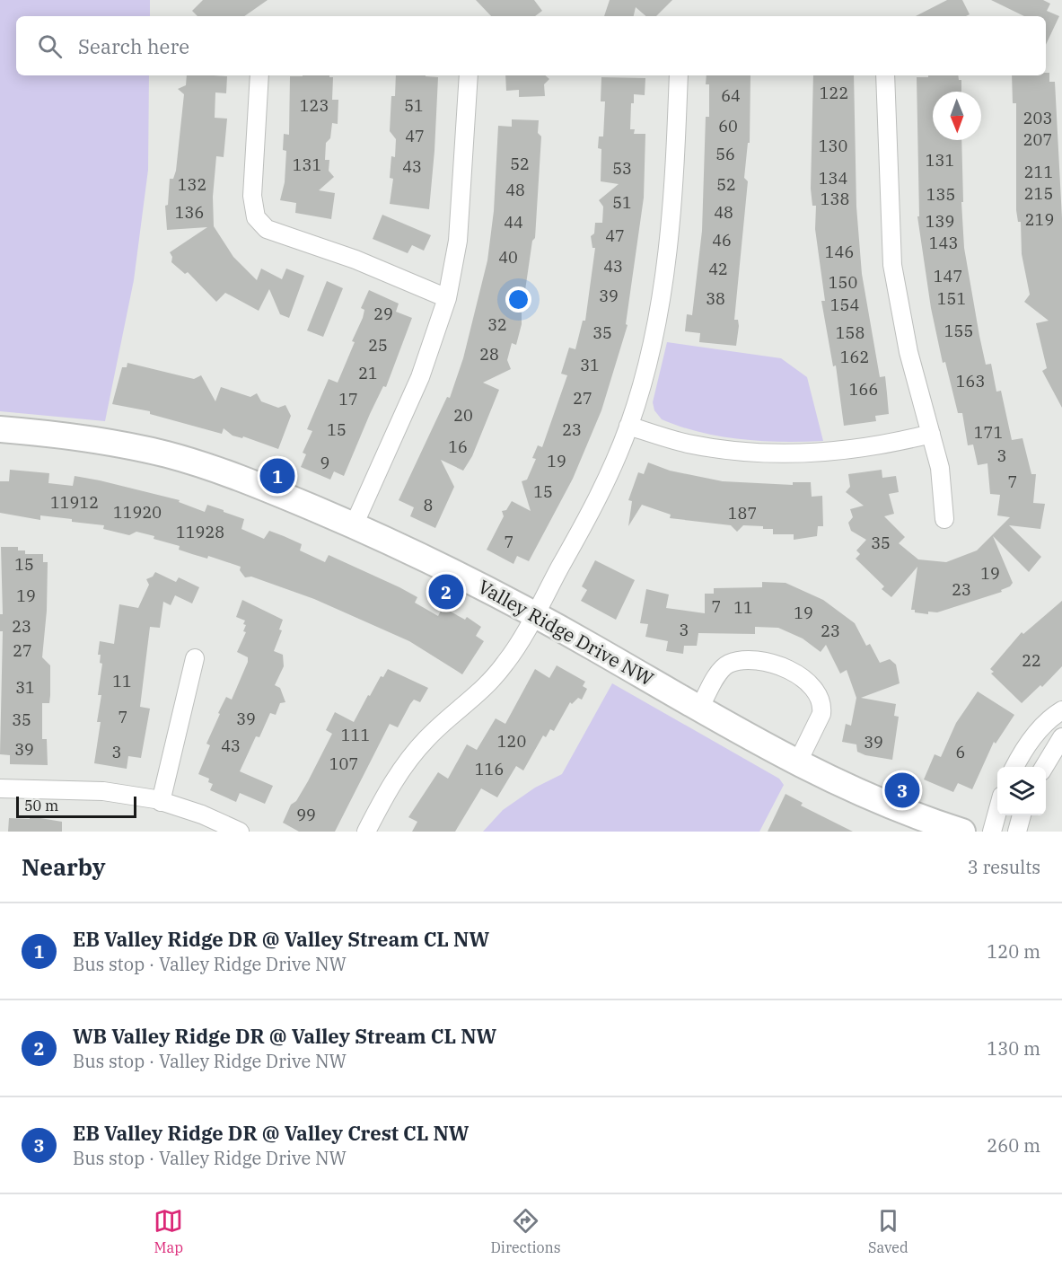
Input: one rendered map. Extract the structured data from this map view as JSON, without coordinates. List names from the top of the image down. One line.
{"streets":{"street":["Valley Ridge Drive NW"]},"house_numbers":["122","64","123","51","203","60","47","207","130","56","131","52","131","43","53","211","134","132","52","48","215","135","138","51","136","48","219","139","44","47","46","143","146","40","43","42","147","150","39","38","151","154","29","32","155","35","158","25","28","162","31","21","163","166","27","17","20","15","23","171","16","3","19","9","7","15","11912","8","11920","187","11928","7","35","15","19","23","19","7","11","19","23","3","23","27","22","11","31","7","39","35","111","120","39","43","39","3","6","107","116","99"],"scale_bar":"50 m","north":"bottom","page":{"search":"Search here","pins":["1","2","3"],"scale":"50 m","heading":["Nearby","3 results"],"list":[{"mark":"1","name":"EB Valley Ridge DR @ Valley Stream CL NW","note":"Bus stop · Valley Ridge Drive NW","value":"120 m"},{"mark":"2","name":"WB Valley Ridge DR @ Valley Stream CL NW","note":"Bus stop · Valley Ridge Drive NW","value":"130 m"},{"mark":"3","name":"EB Valley Ridge DR @ Valley Crest CL NW","note":"Bus stop · Valley Ridge Drive NW","value":"260 m"}],"nav":["Map","Directions","Saved"]}}
